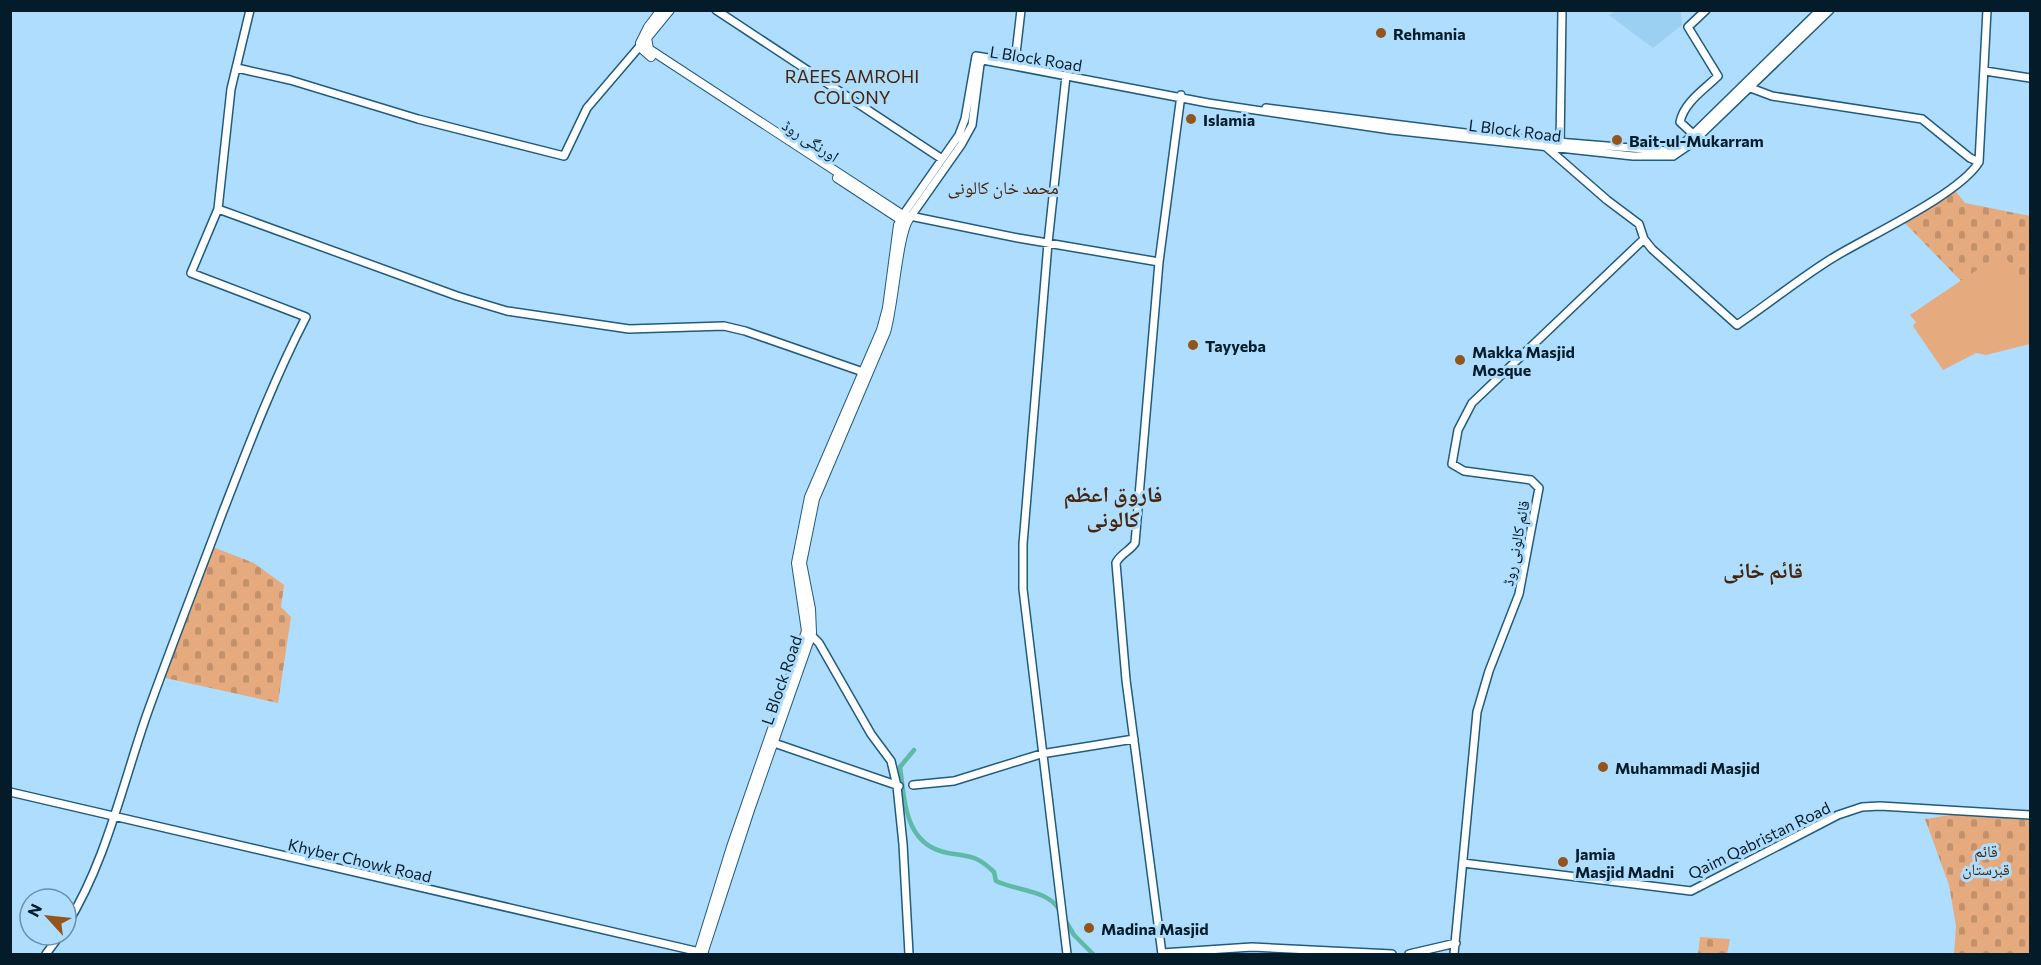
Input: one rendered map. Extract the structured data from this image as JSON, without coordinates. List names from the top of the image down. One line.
{"streets":{"main road":["L Block Road","اورنگی روڈ"],"street":["قائم کالونی روڈ","Qaim Qabristan Road","Khyber Chowk Road"]},"crossings":[["L Block Road","اورنگی روڈ"],["L Block Road","Khyber Chowk Road"],["قائم کالونی روڈ","Qaim Qabristan Road"]],"districts":["RAEES AMROHI COLONY","محمد خان کالونی","فاروق اعظم کالونی","قائم خانى"],"parks":["قائم قبرستان"],"places":["Rehmania","Islamia","Bait-ul-Mukarram","Tayyeba","Makka Masjid Mosque","Muhammadi Masjid","Jamia Masjid Madni","Madina Masjid"],"north":"top left"}
